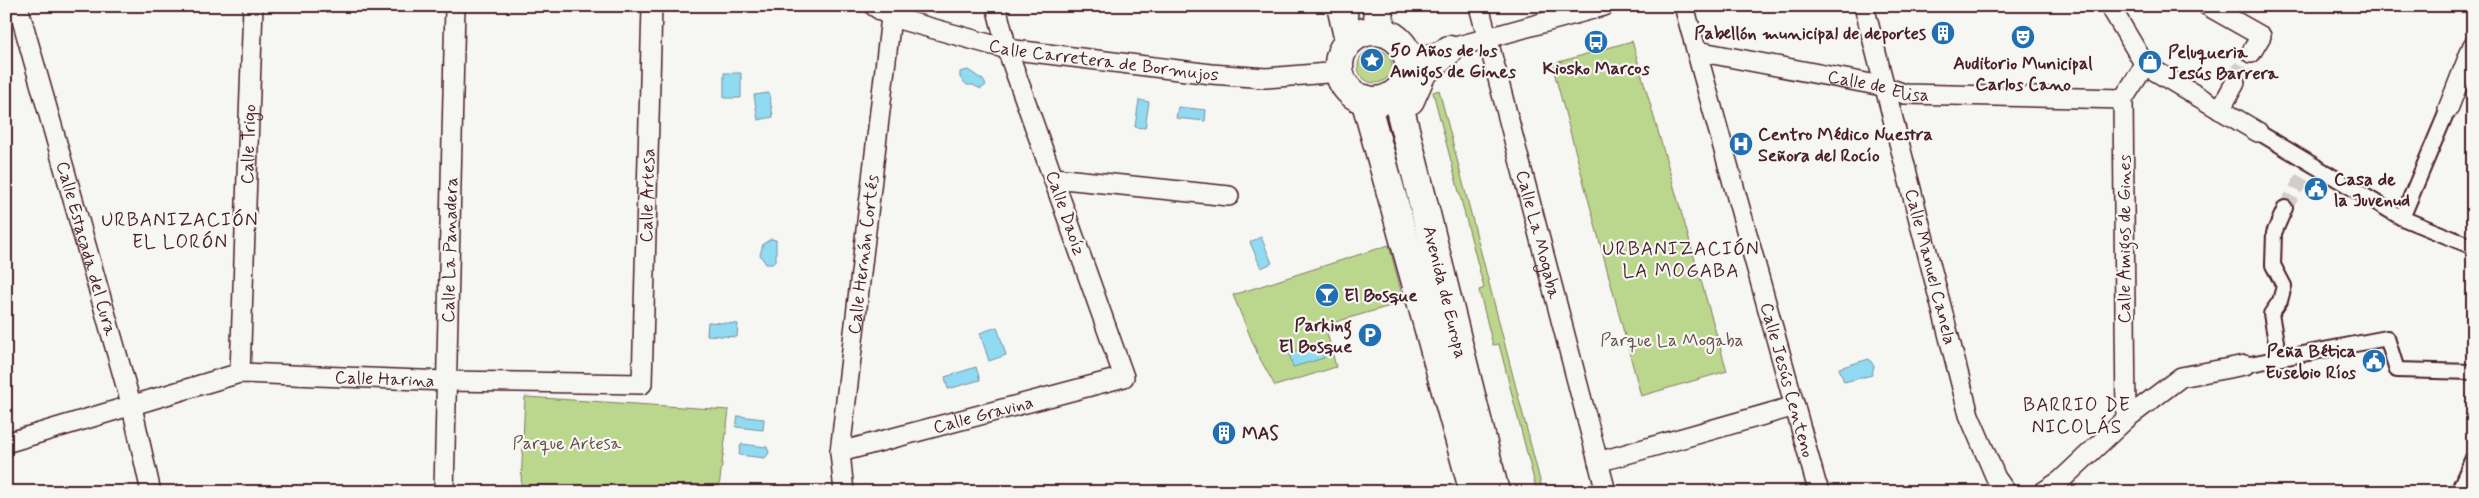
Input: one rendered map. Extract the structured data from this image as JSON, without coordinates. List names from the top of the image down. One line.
{"streets":{"main road":["Avenida de Europa"],"street":["Calle Carretera de Bormujos","Calle de Elisa","Calle Trigo","Calle Artesa","Calle Daoíz","Calle La Mogaba","Calle Amigos de Gines","Calle Estacada del Cura","Calle La Panadera","Calle Hernán Cortés","Calle Manuel Canela","Calle Harina","Calle Jesús Centeno","Calle Gravina"]},"crossings":[["Calle Carretera de Bormujos","Calle Daoíz"],["Calle Carretera de Bormujos","Calle Hernán Cortés"],["Calle Carretera de Bormujos","Avenida de Europa"],["Calle de Elisa","Calle Amigos de Gines"],["Calle de Elisa","Calle Manuel Canela"],["Calle de Elisa","Calle Jesús Centeno"],["Calle Trigo","Calle Harina"],["Calle Artesa","Calle Harina"],["Calle Daoíz","Calle Gravina"],["Calle Estacada del Cura","Calle Harina"],["Calle La Panadera","Calle Harina"],["Calle Hernán Cortés","Calle Gravina"]],"districts":["URBANIZACIÓN EL LORÓN","URBANIZACIÓN LA MOGABA","BARRIO DE NICOLÁS"],"parks":["Parque La Mogaba","Parque Artesa"],"places":{"building":["Pabellón municipal de deportes","MAS"],"theatre":["Auditorio Municipal Carlos Cano"],"bus stop":["Kiosko Marcos"],"place":["50 Años de los Amigos de Gines"],"shop":["Peluqueria Jesús Barrera"],"hospital":["Centro Médico Nuestra Señora del Rocío"],"public building":["Casa de la Juvenud","Peña Bética Eusebio Ríos"],"bar":["El Bosque"],"parking":["Parking El Bosque"]}}
